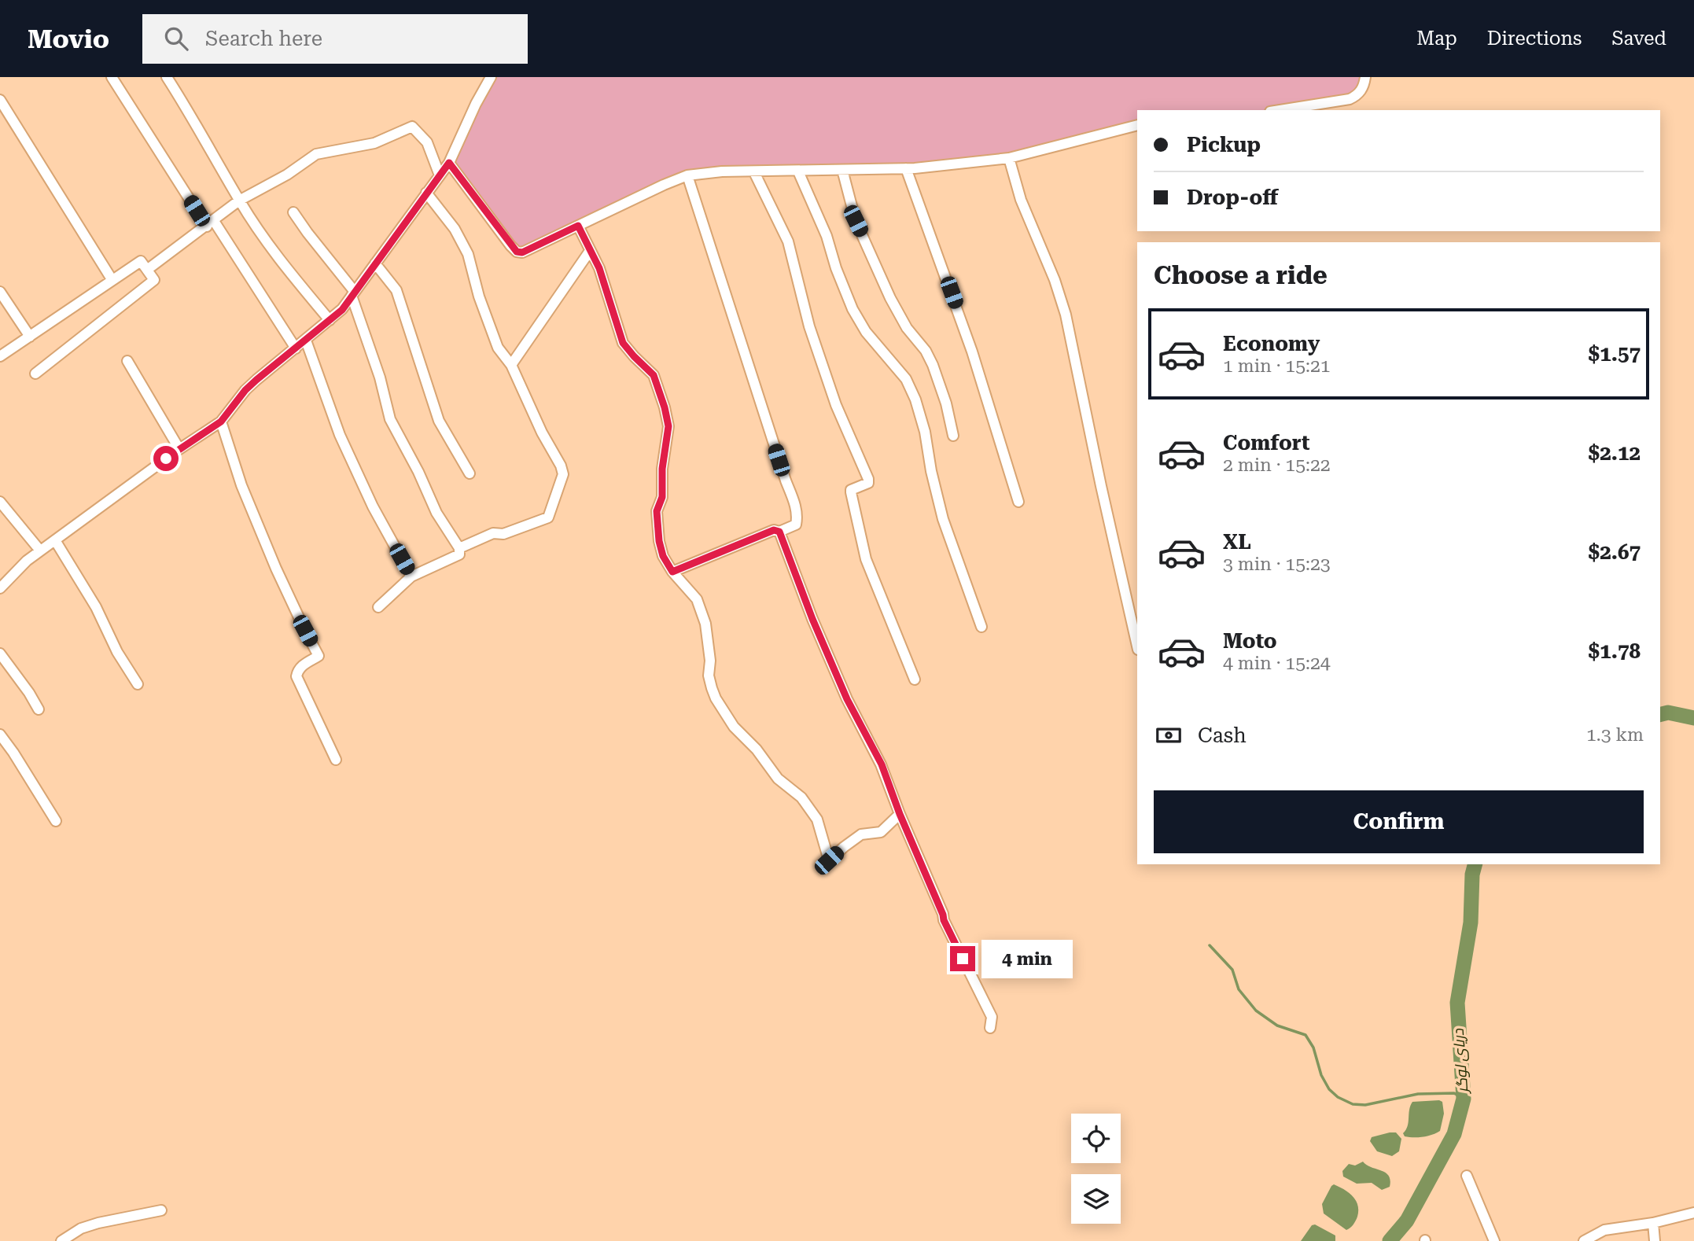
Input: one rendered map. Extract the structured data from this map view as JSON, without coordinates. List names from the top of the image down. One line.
{"water":["دریای لوگر"],"page":{"header":"Movio","search":"Search here","nav":["Map","Directions","Saved"],"banner":["Pickup","Drop-off"],"heading":"Choose a ride","list":[{"name":"Economy","note":"1 min · 15:21","value":"$1.57"},{"name":"Comfort","note":"2 min · 15:22","value":"$2.12"},{"name":"XL","note":"3 min · 15:23","value":"$2.67"},{"name":"Moto","note":"4 min · 15:24","value":"$1.78"}],"pay":["Cash","1.3 km"],"buttons":"Confirm","bubble":"4 min"}}
